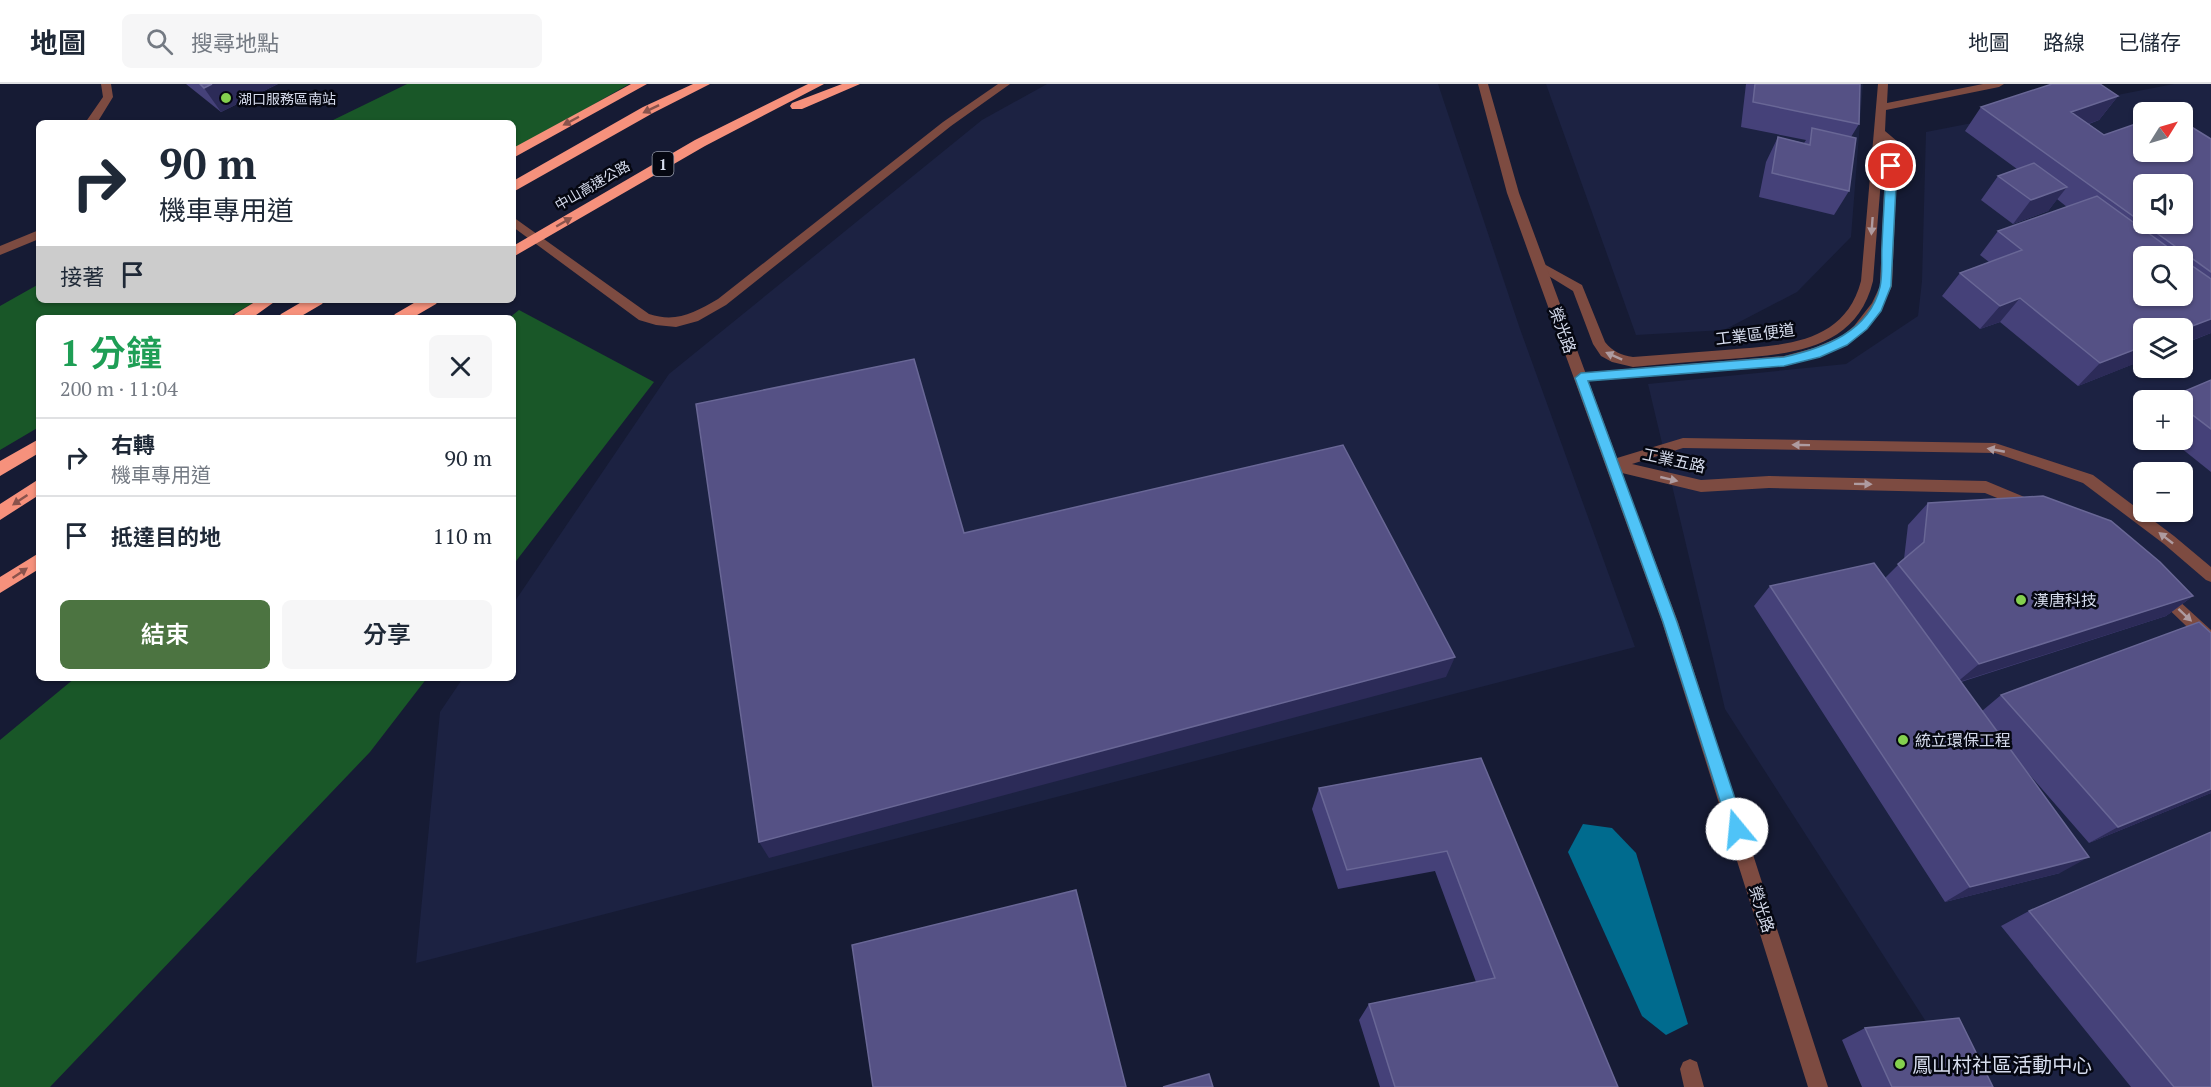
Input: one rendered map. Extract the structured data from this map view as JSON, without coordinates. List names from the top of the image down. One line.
{"streets":{"highway":["1","中山高速公路"],"street":["榮光路","工業區便道","工業五路"]},"crossings":[["榮光路","工業區便道"],["榮光路","工業五路"]],"places":["湖口服務區南站","漢唐科技","統立環保工程","鳳山村社區活動中心"],"north":"top right","page":{"header":"地圖","search":"搜尋地點","nav":["地圖","路線","已儲存"],"map_buttons":["+","−"],"turn":["90 m","機車專用道"],"then":"接著","heading":["1 分鐘","200 m · 11:04"],"list":[{"name":"右轉","note":"機車專用道","value":"90 m"},{"name":"抵達目的地","value":"110 m"}],"buttons":["結束","分享"]}}
